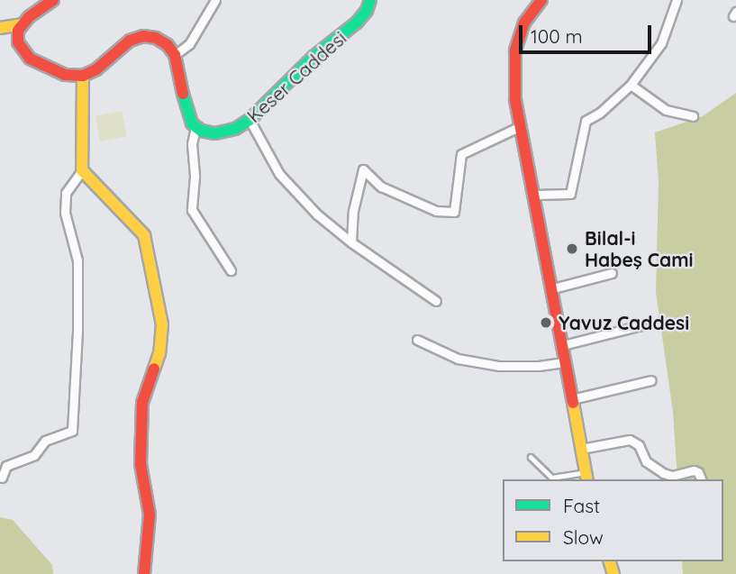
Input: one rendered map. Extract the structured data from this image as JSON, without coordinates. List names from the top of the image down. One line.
{"streets":{"street":["Keser Caddesi"]},"places":["Bilal-i Habeş Cami","Yavuz Caddesi"],"legend":["Fast","Slow"],"scale_bar":"100 m"}
